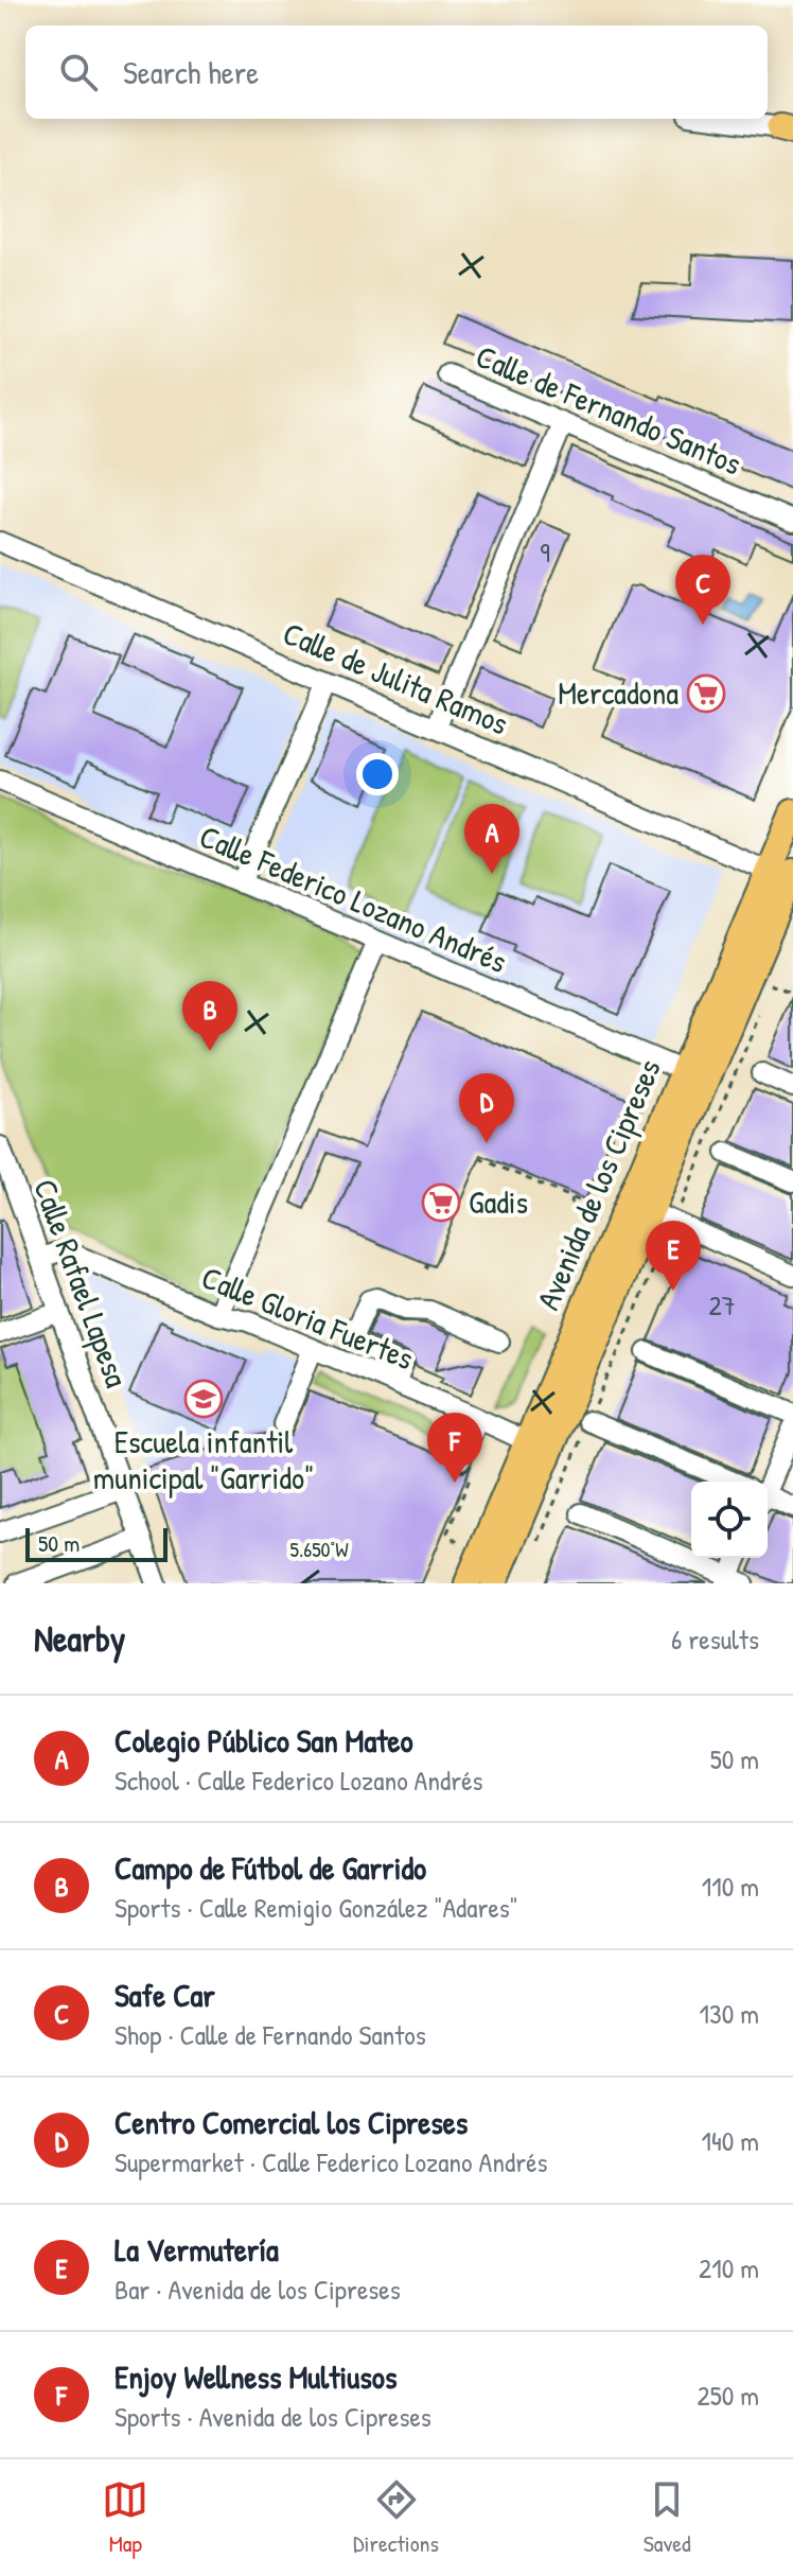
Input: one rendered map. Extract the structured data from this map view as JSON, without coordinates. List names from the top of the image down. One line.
{"streets":{"main road":["Avenida de los Cipreses"],"street":["Calle de Fernando Santos","Calle de Julita Ramos","Calle Federico Lozano Andrés","Calle Rafael Lapesa","Calle Gloria Fuertes"]},"crossings":[["Calle de Julita Ramos","Avenida de los Cipreses"],["Calle Federico Lozano Andrés","Avenida de los Cipreses"],["Avenida de los Cipreses","Calle Gloria Fuertes"],["Calle Rafael Lapesa","Calle Gloria Fuertes"]],"places":{"supermarket":["Mercadona","Gadis"],"school or university":["Escuela infantil municipal \"Garrido\""]},"house_numbers":["9","27"],"scale_bar":"50 m","page":{"search":"Search here","pins":["C","A","B","D","E","F"],"scale":"50 m","heading":["Nearby","6 results"],"list":[{"mark":"A","name":"Colegio Público San Mateo","note":"School · Calle Federico Lozano Andrés","value":"50 m"},{"mark":"B","name":"Campo de Fútbol de Garrido","note":"Sports · Calle Remigio González \"Adares\"","value":"110 m"},{"mark":"C","name":"Safe Car","note":"Shop · Calle de Fernando Santos","value":"130 m"},{"mark":"D","name":"Centro Comercial los Cipreses","note":"Supermarket · Calle Federico Lozano Andrés","value":"140 m"},{"mark":"E","name":"La Vermutería","note":"Bar · Avenida de los Cipreses","value":"210 m"},{"mark":"F","name":"Enjoy Wellness Multiusos","note":"Sports · Avenida de los Cipreses","value":"250 m"}],"nav":["Map","Directions","Saved"]},"coordinates":["5.650°W"]}
